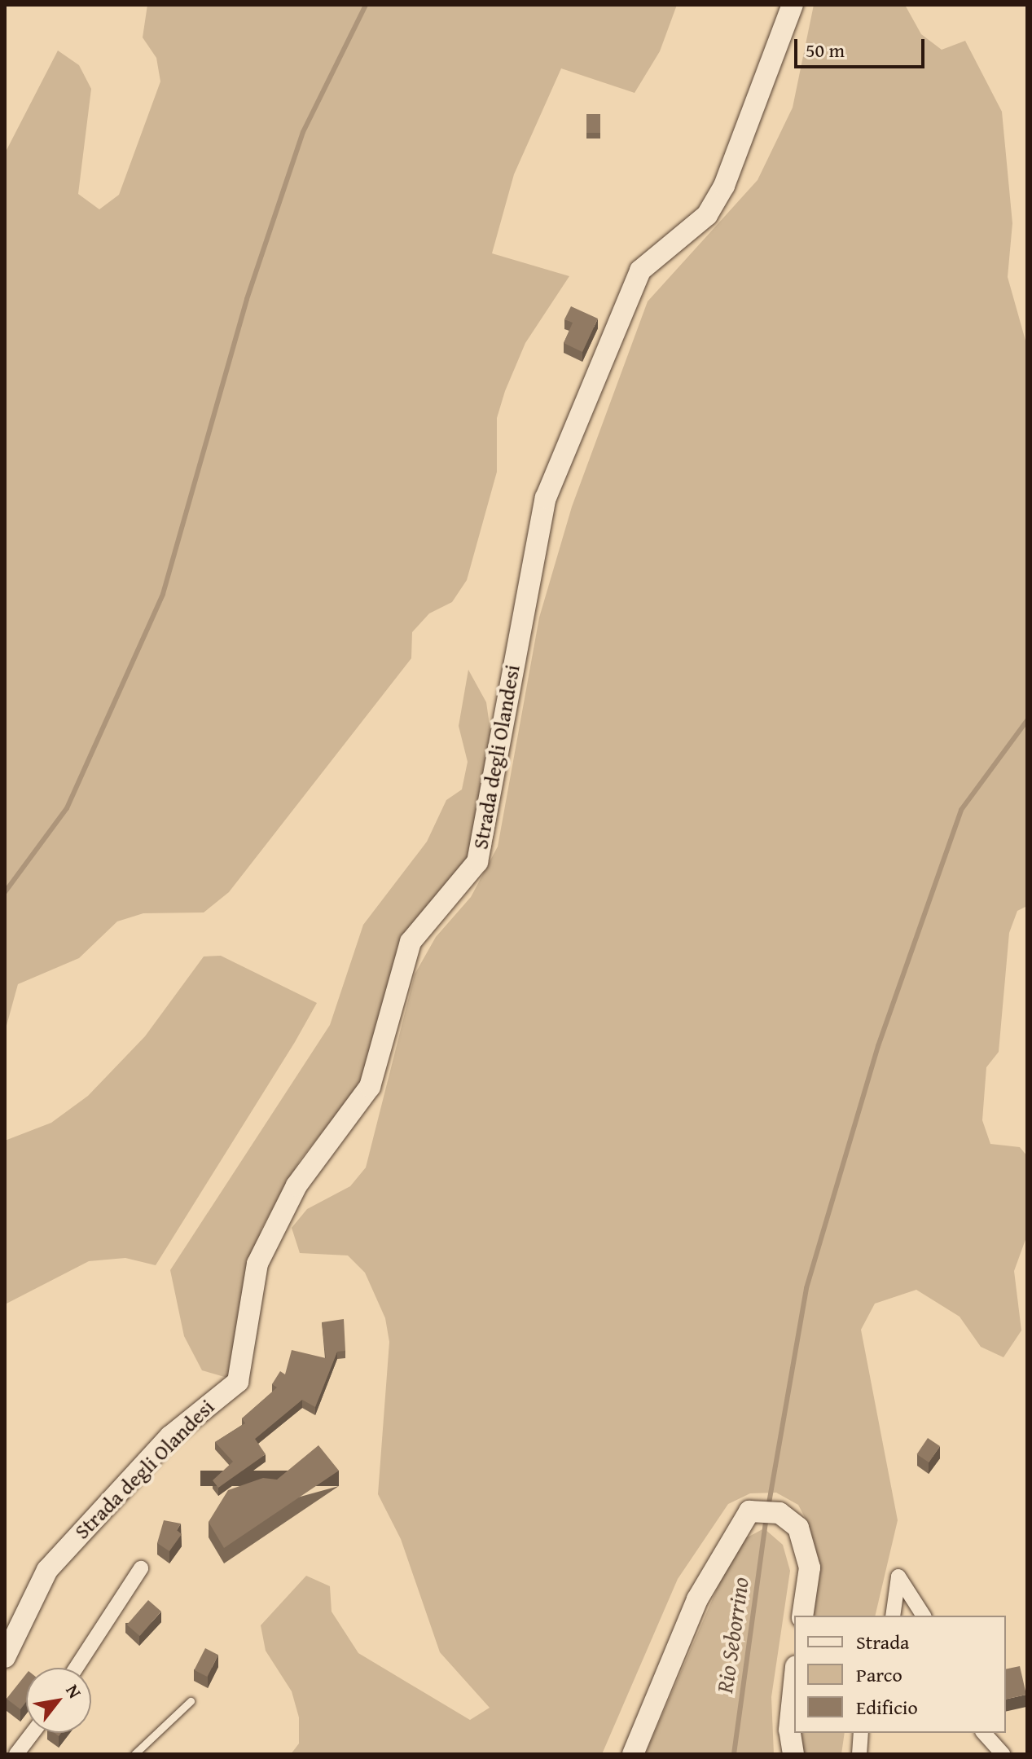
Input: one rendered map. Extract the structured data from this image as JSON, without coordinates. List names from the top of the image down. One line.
{"streets":{"main road":["Strada degli Olandesi"]},"water":["Rio Seborrino"],"legend":["Strada","Parco","Edificio"],"scale_bar":"50 m","north":"top right"}
